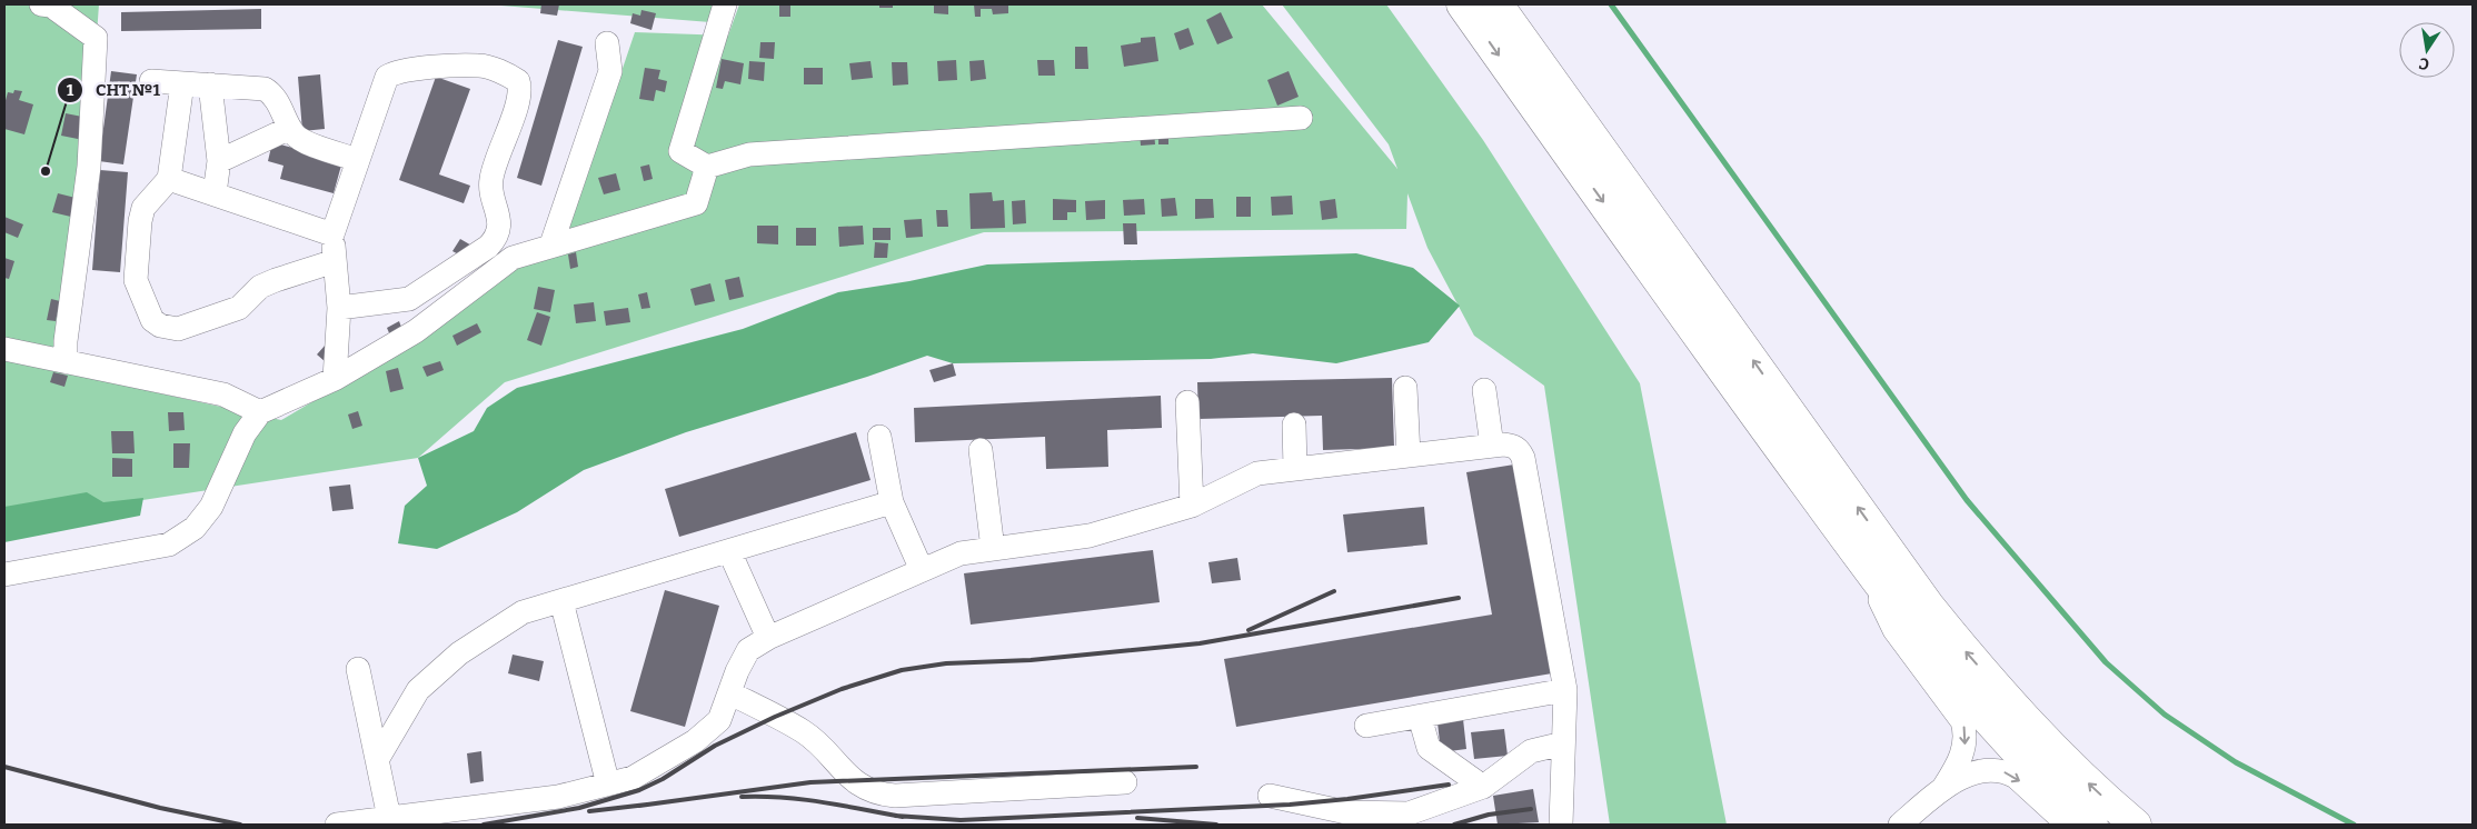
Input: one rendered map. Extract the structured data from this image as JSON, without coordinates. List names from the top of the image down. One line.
{"places":["СНТ №1"],"north":"bottom"}
